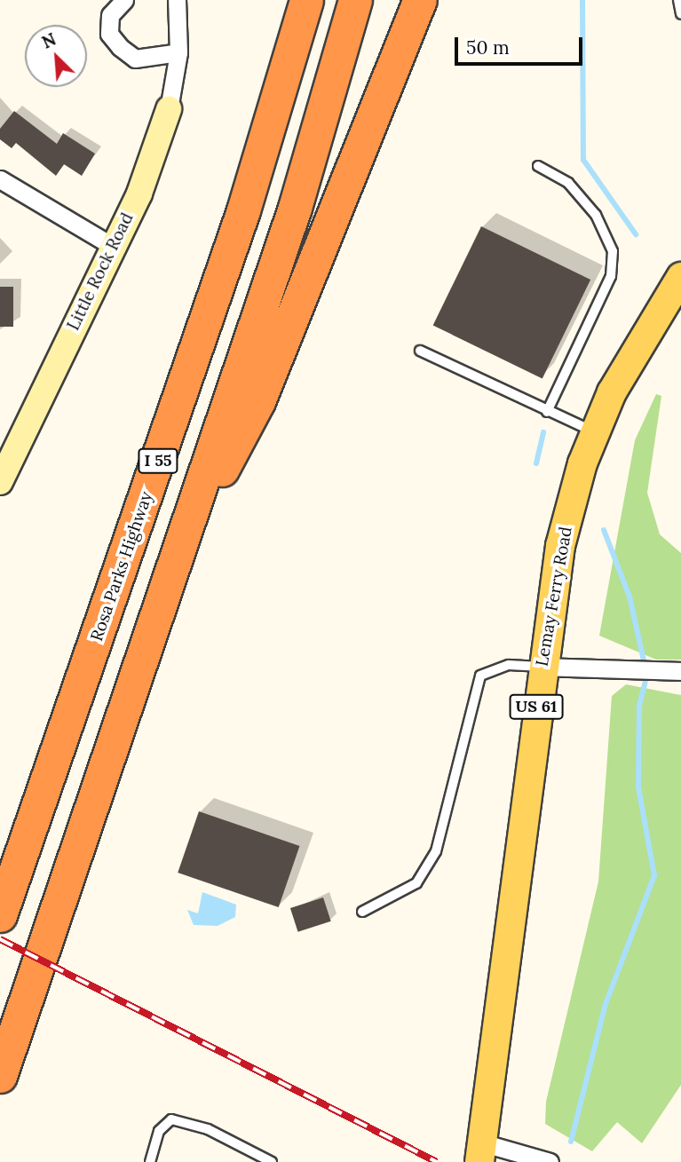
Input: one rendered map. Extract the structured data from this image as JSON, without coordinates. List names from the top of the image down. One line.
{"streets":{"highway":["I 55","Rosa Parks Highway"],"main road":["Lemay Ferry Road","US 61"],"street":["Little Rock Road"]},"scale_bar":"50 m","north":"top left"}
